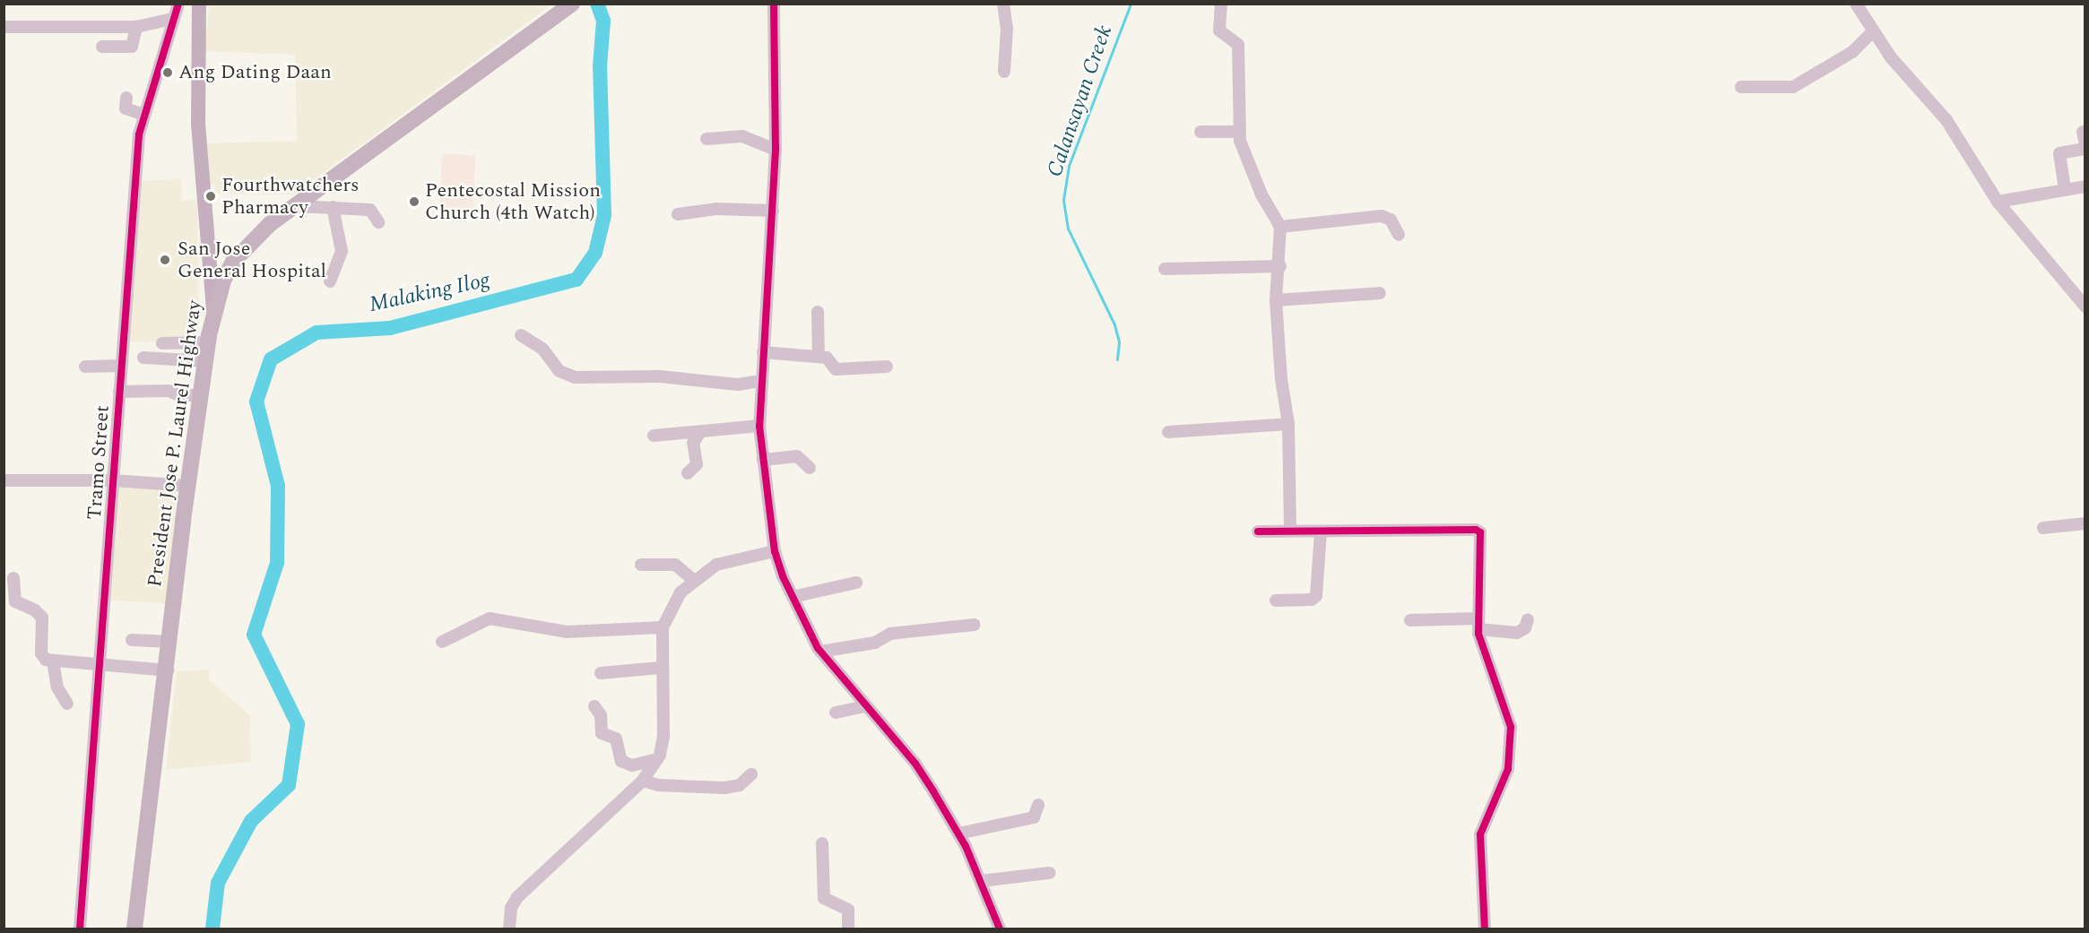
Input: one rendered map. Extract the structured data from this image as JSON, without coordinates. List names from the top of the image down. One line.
{"streets":{"highway":["President Jose P. Laurel Highway"],"street":["Tramo Street"]},"water":["Calansayan Creek","Malaking Ilog"],"places":["Ang Dating Daan","Fourthwatchers Pharmacy","Pentecostal Mission Church (4th Watch)","San Jose General Hospital"]}
